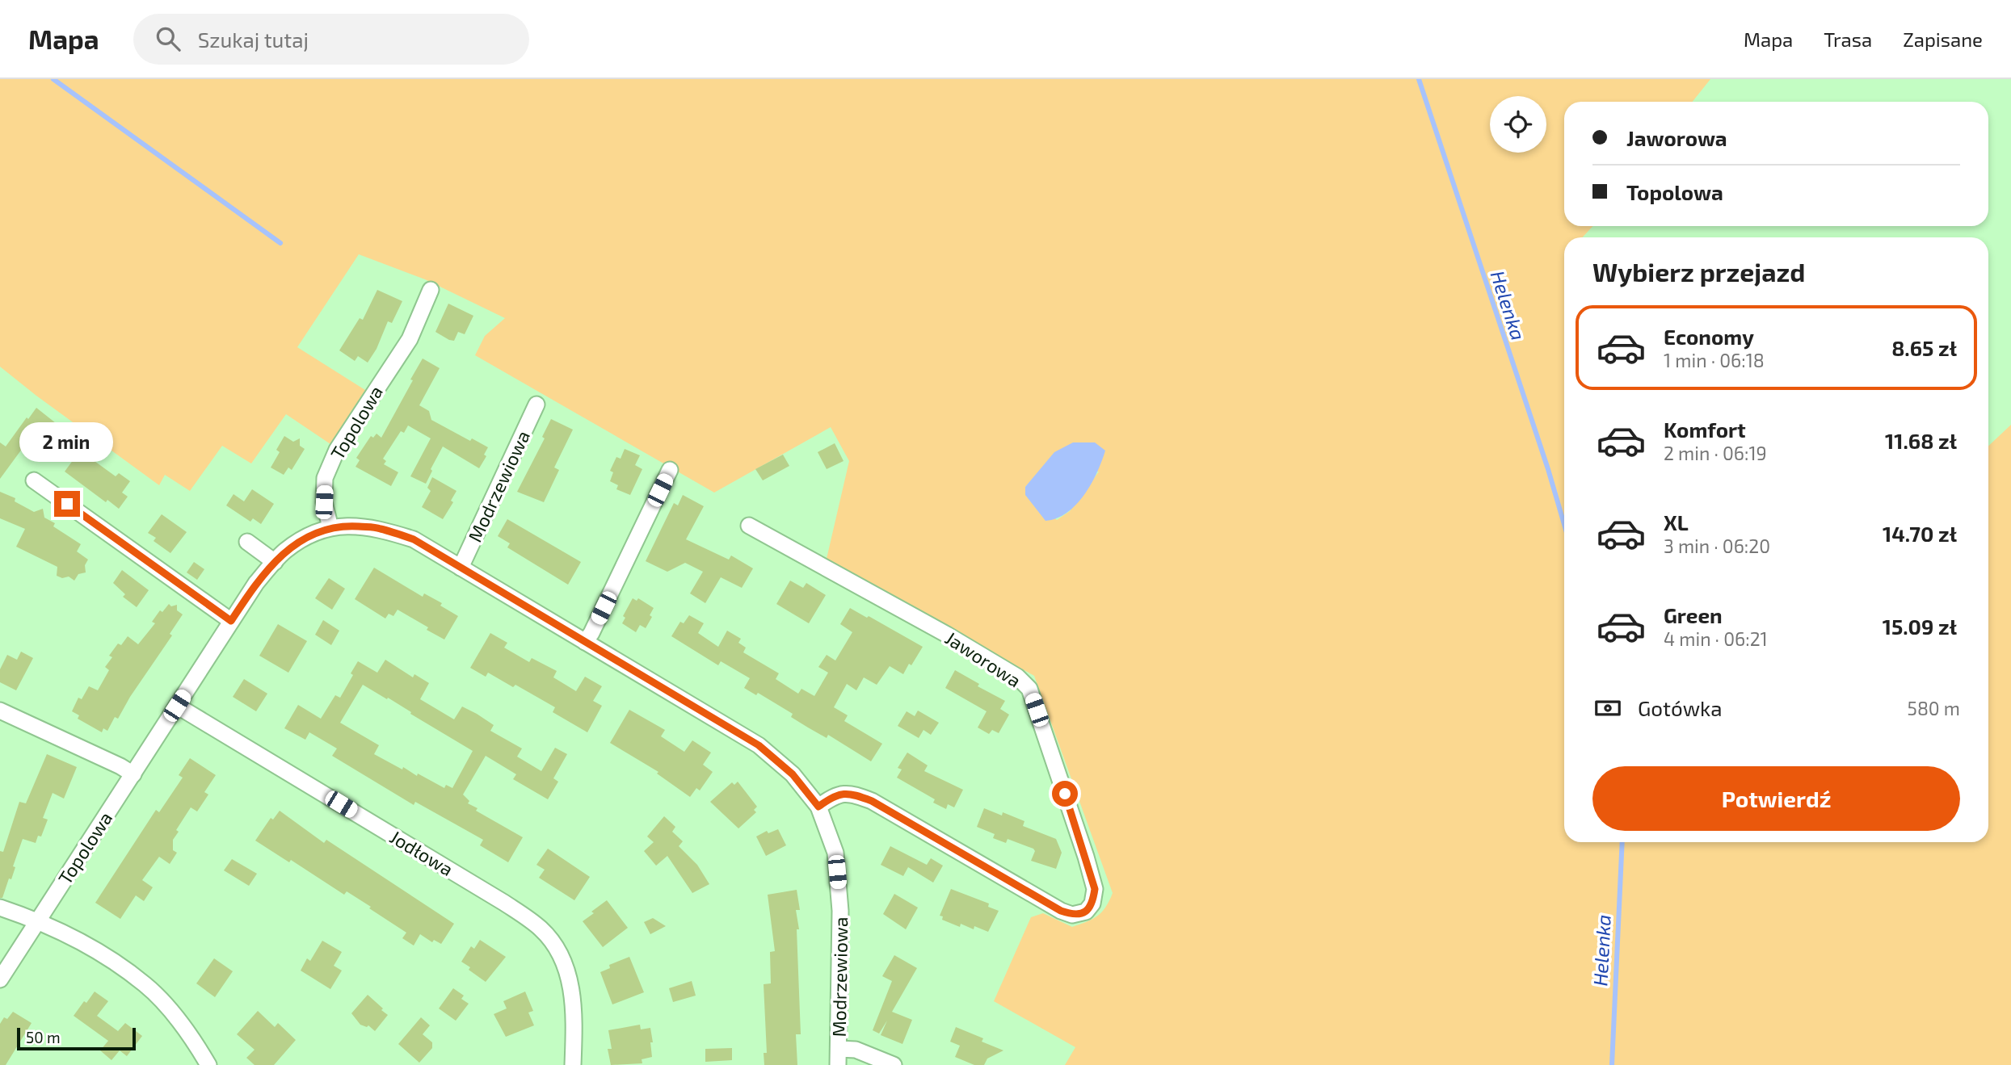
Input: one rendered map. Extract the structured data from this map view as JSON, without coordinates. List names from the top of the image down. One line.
{"streets":{"street":["Topolowa","Modrzewiowa","Jaworowa","Jodłowa"]},"crossings":[["Topolowa","Modrzewiowa"],["Topolowa","Jodłowa"],["Modrzewiowa","Jaworowa"]],"water":["Helenka"],"scale_bar":"50 m","page":{"header":"Mapa","search":"Szukaj tutaj","nav":["Mapa","Trasa","Zapisane"],"banner":["Jaworowa","Topolowa"],"heading":"Wybierz przejazd","list":[{"name":"Economy","note":"1 min · 06:18","value":"8.65 zł"},{"name":"Komfort","note":"2 min · 06:19","value":"11.68 zł"},{"name":"XL","note":"3 min · 06:20","value":"14.70 zł"},{"name":"Green","note":"4 min · 06:21","value":"15.09 zł"}],"bubble":"2 min","pay":["Gotówka","580 m"],"buttons":"Potwierdź","scale":"50 m"}}
